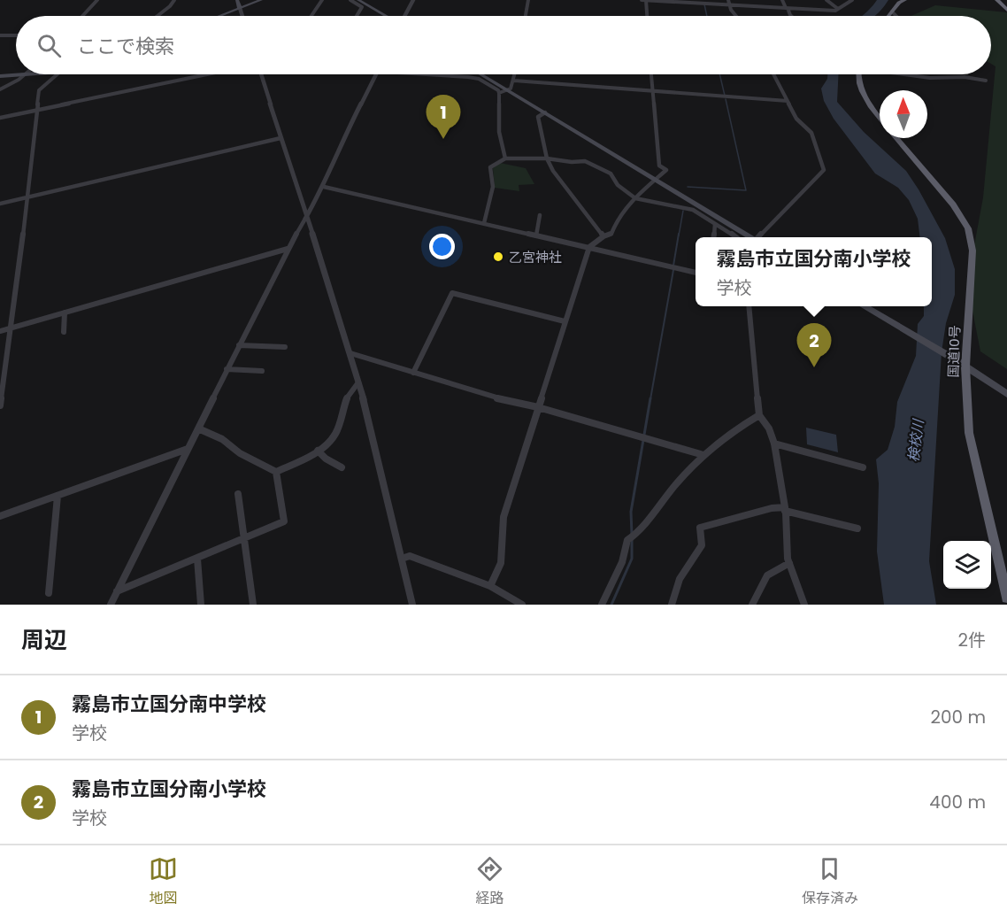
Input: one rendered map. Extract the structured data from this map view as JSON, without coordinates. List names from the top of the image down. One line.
{"streets":{"highway":["国道10号"]},"water":["検校川"],"places":["乙宮神社"],"north":"top","page":{"search":"ここで検索","pins":["1","2"],"popup":["霧島市立国分南小学校","学校"],"heading":["周辺","2件"],"list":[{"mark":"1","name":"霧島市立国分南中学校","note":"学校","value":"200 m"},{"mark":"2","name":"霧島市立国分南小学校","note":"学校","value":"400 m"}],"nav":["地図","経路","保存済み"]}}
